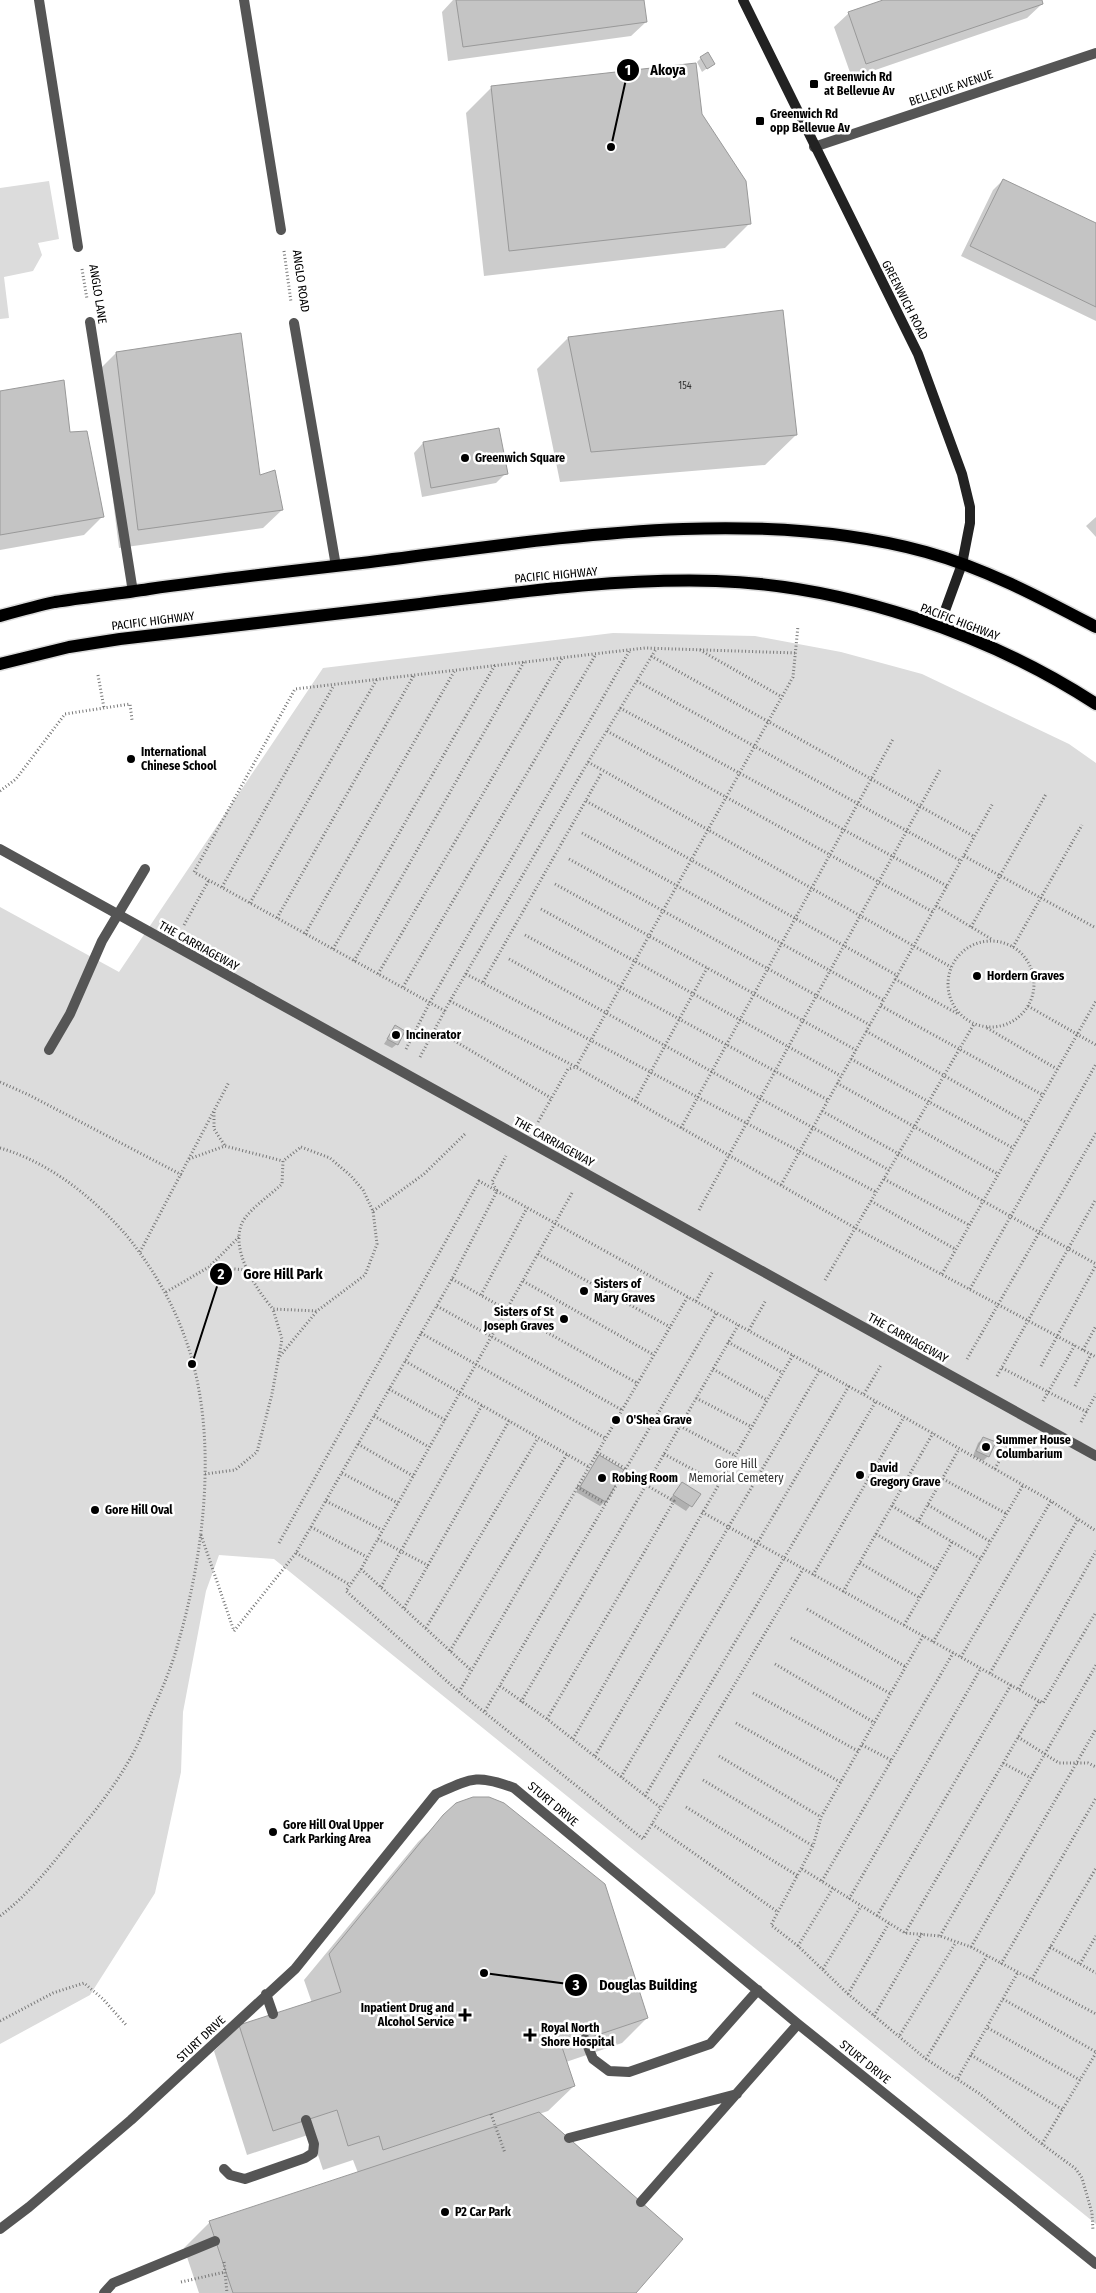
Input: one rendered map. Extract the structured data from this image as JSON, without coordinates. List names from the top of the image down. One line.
{"streets":{"main road":["GREENWICH ROAD","PACIFIC HIGHWAY"],"street":["BELLEVUE AVENUE","ANGLO ROAD","ANGLO LANE","THE CARRIAGEWAY","STURT DRIVE"]},"crossings":[["BELLEVUE AVENUE","GREENWICH ROAD"],["GREENWICH ROAD","PACIFIC HIGHWAY"]],"parks":["Gore Hill Memorial Cemetery"],"places":{"transit":["Greenwich Rd at Bellevue Av","Greenwich Rd opp Bellevue Av"],"other":["Akoya","Greenwich Square","International Chinese School","Hordern Graves","Incinerator","Sisters of Mary Graves","Sisters of St Joseph Graves","Gore Hill Park","O'Shea Grave","Summer House Columbarium","David Gregory Grave","Robing Room","Gore Hill Oval","Gore Hill Oval Upper Cark Parking Area","Douglas Building","P2 Car Park"],"health":["Inpatient Drug and Alcohol Service","Royal North Shore Hospital"]},"house_numbers":["154"]}
